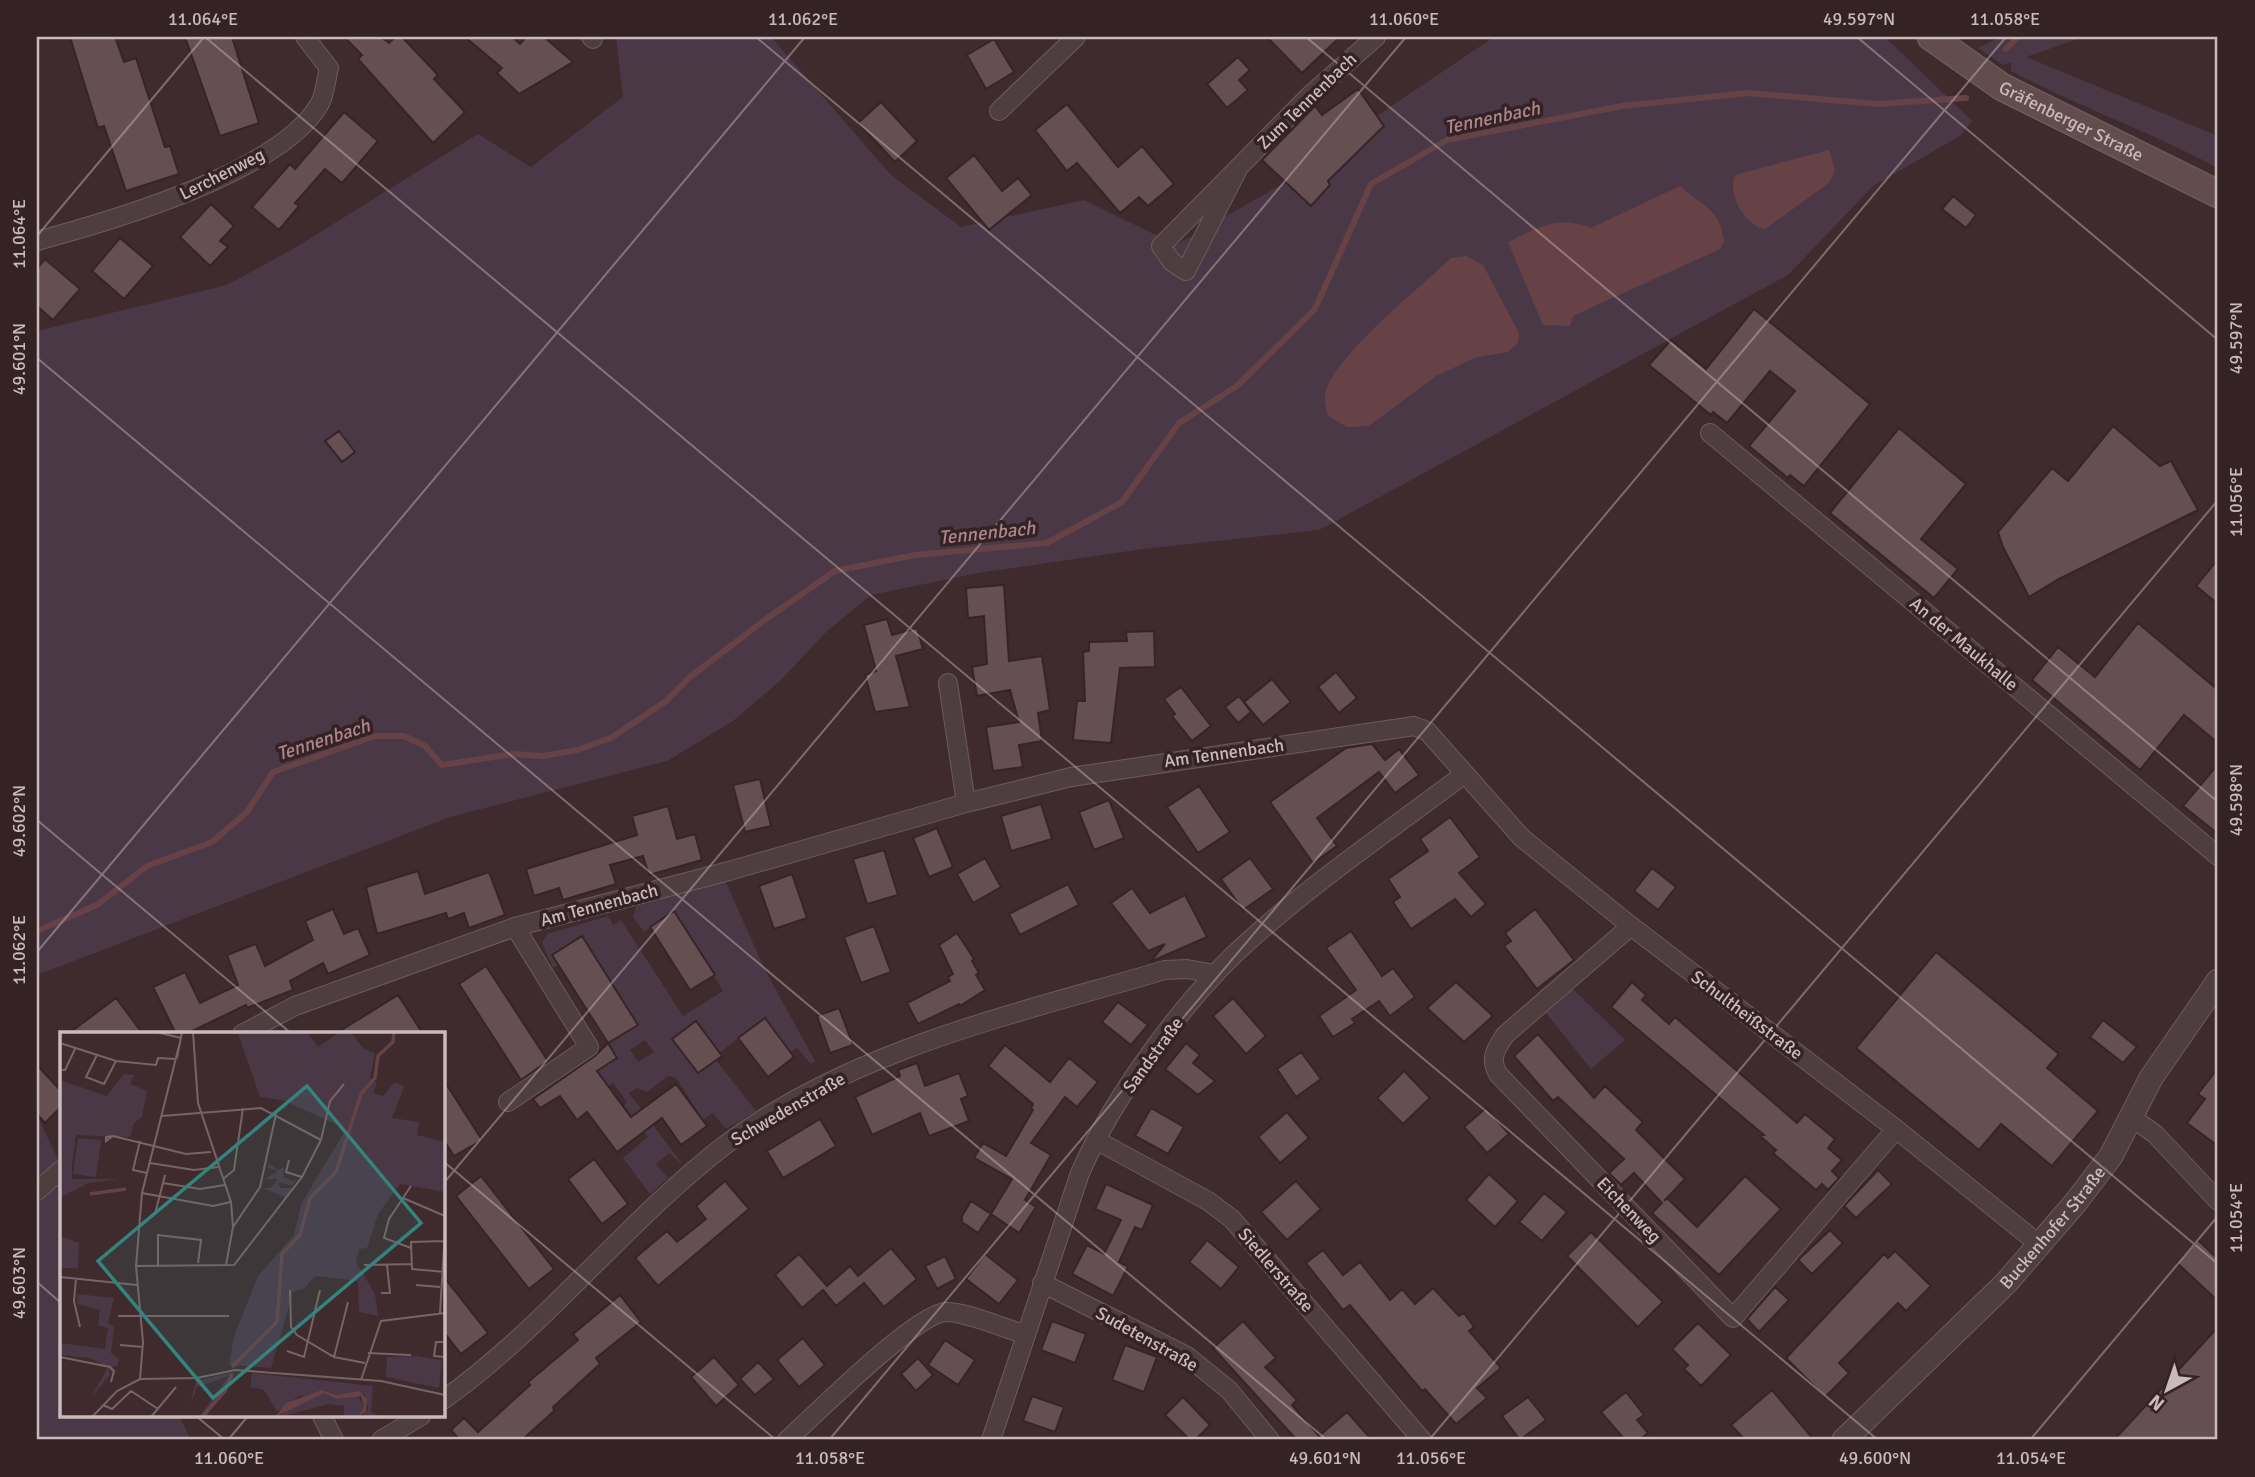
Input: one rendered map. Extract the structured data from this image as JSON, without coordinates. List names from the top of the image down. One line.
{"streets":{"main road":["Gräfenberger Straße"],"street":["Zum Tennenbach","Lerchenweg","An der Maukhalle","Am Tennenbach","Schultheißstraße","Sandstraße","Schwedenstraße","Eichenweg","Buckenhofer Straße","Siedlerstraße","Sudetenstraße"]},"crossings":[["Am Tennenbach","Schultheißstraße"],["Am Tennenbach","Sandstraße"],["Schultheißstraße","Sandstraße"],["Schultheißstraße","Eichenweg"],["Schultheißstraße","Buckenhofer Straße"],["Sandstraße","Schwedenstraße"],["Sandstraße","Siedlerstraße"],["Sandstraße","Sudetenstraße"]],"water":["Tennenbach"],"north":"bottom left","coordinates":["11.064°E","11.062°E","11.060°E","49.597°N","11.058°E","49.601°N","11.056°E","49.598°N","49.602°N","11.054°E","49.603°N","49.600°N"]}
